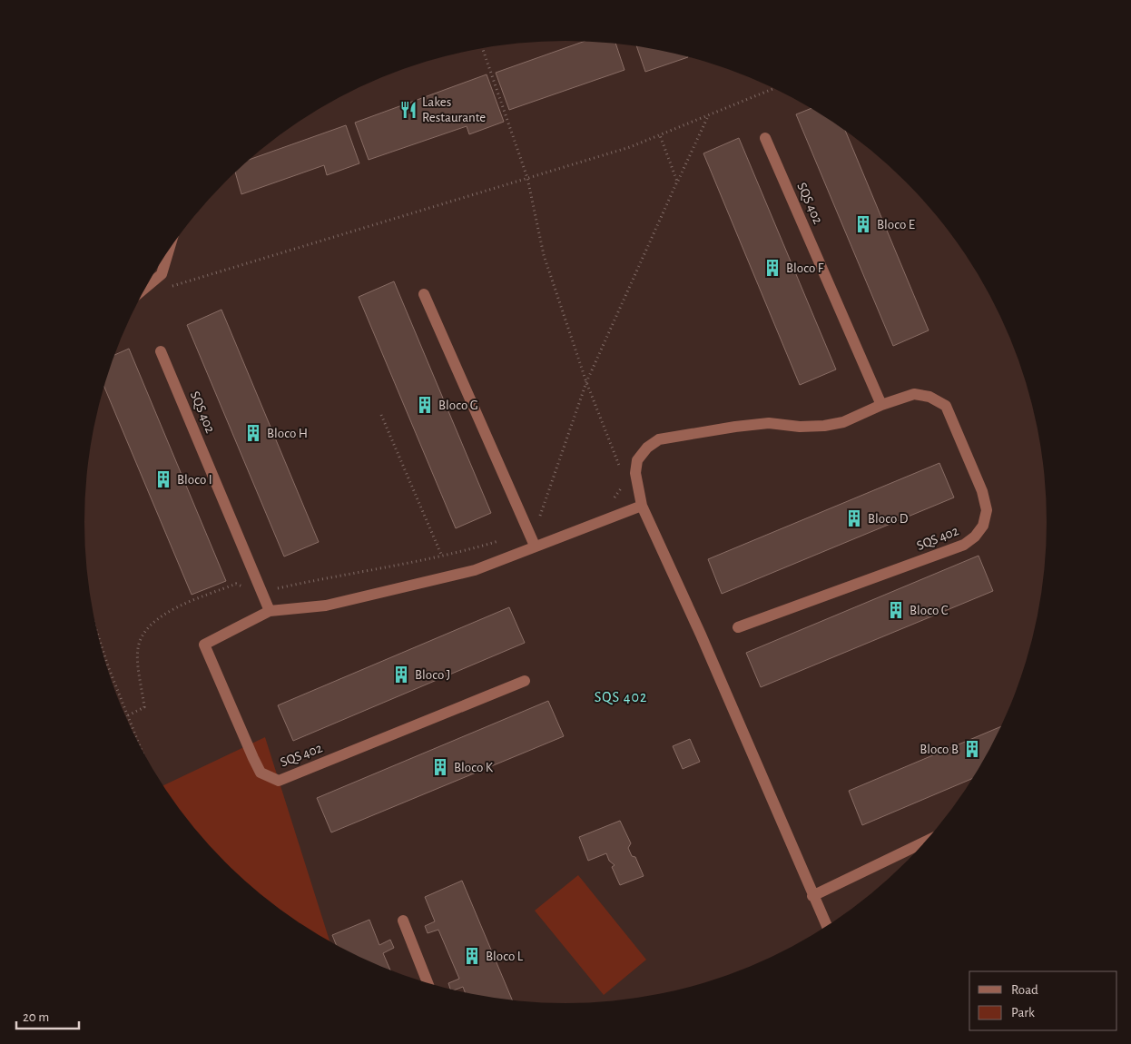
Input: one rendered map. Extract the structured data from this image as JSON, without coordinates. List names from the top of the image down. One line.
{"streets":{"street":["SQS 402"]},"districts":["SQS 402"],"places":{"restaurant":["Lakes Restaurante"],"building":["Bloco E","Bloco F","Bloco G","Bloco H","Bloco I","Bloco D","Bloco C","Bloco J","Bloco B","Bloco K","Bloco L"]},"legend":["Road","Park"],"scale_bar":"20 m"}
